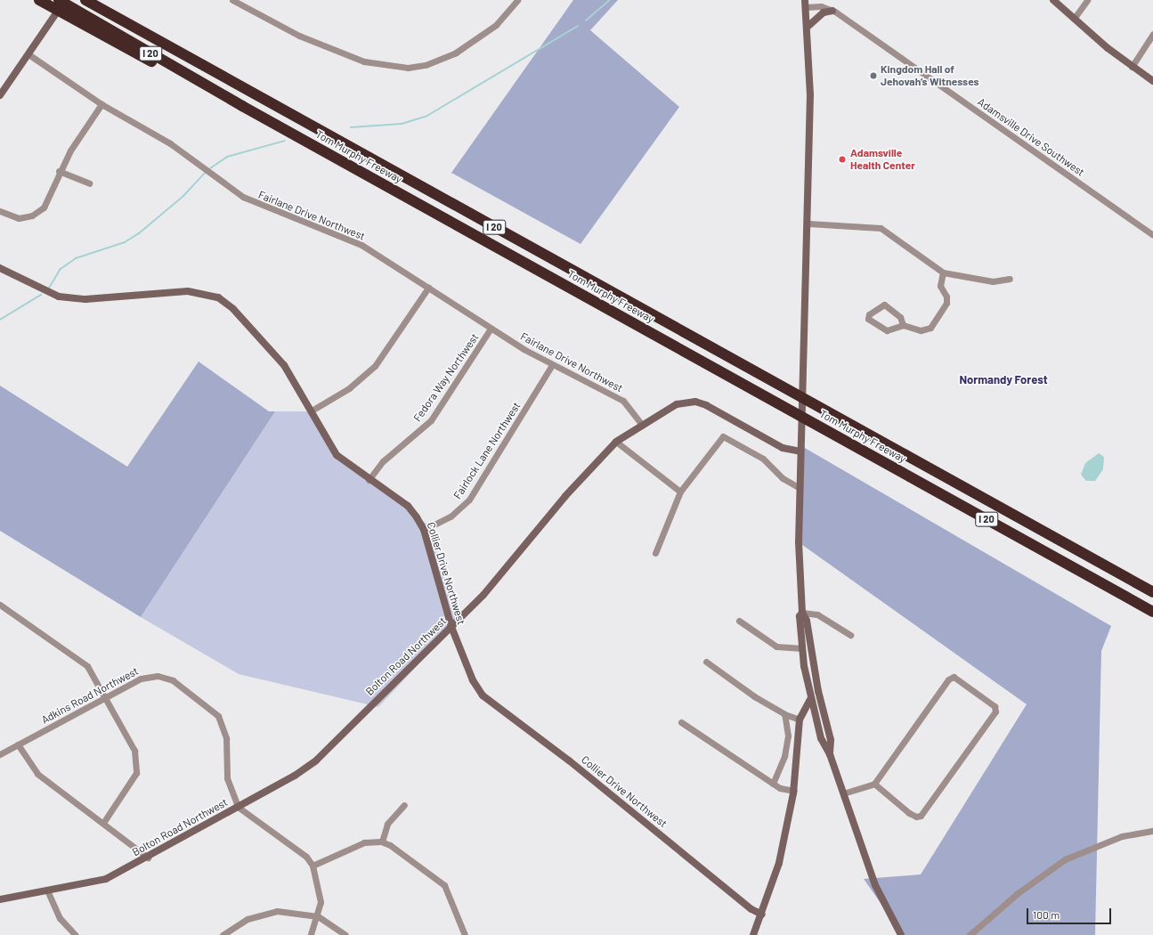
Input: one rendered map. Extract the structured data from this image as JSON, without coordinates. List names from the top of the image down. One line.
{"streets":{"highway":["I 20","Tom Murphy Freeway"],"main road":["Collier Drive Northwest","Bolton Road Northwest"],"street":["Adamsville Drive Southwest","Fairlane Drive Northwest","Fedora Way Northwest","Fairlock Lane Northwest","Adkins Road Northwest"]},"crossings":[["Fairlane Drive Northwest","Fedora Way Northwest"],["Fairlane Drive Northwest","Fairlock Lane Northwest"],["Fairlane Drive Northwest","Bolton Road Northwest"],["Fedora Way Northwest","Collier Drive Northwest"],["Fairlock Lane Northwest","Collier Drive Northwest"],["Collier Drive Northwest","Bolton Road Northwest"],["Bolton Road Northwest","Adkins Road Northwest"]],"districts":["Normandy Forest"],"places":["Kingdom Hall of Jehovah’s Witnesses","Adamsville Health Center"],"scale_bar":"100 m"}
